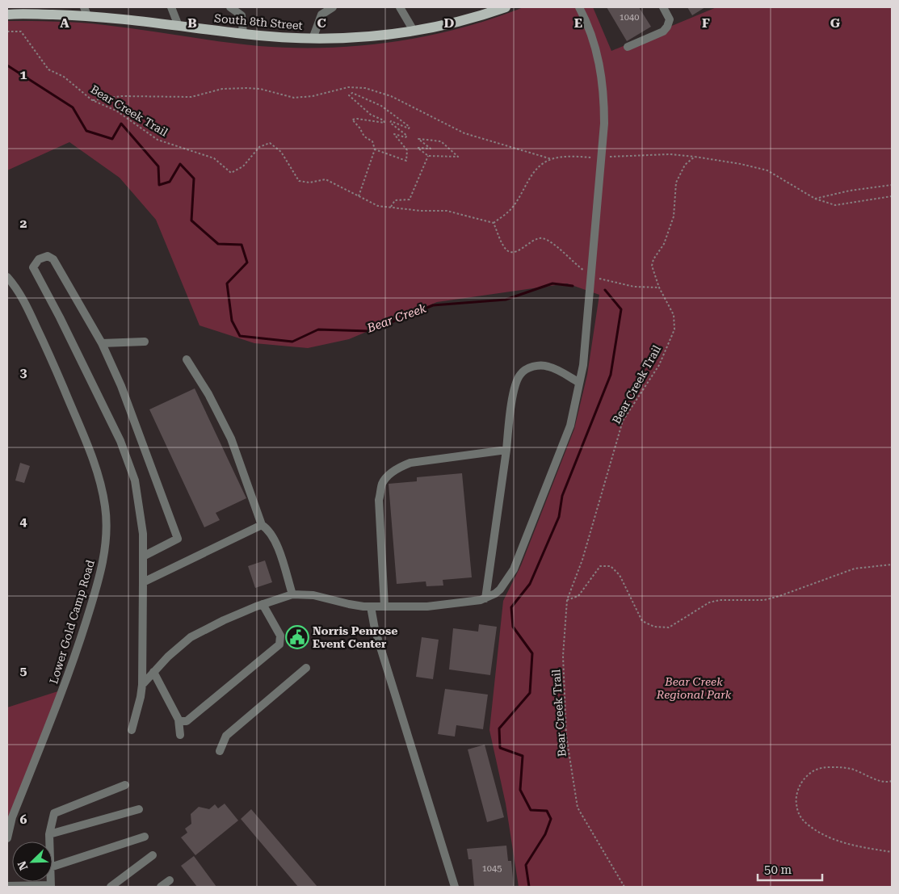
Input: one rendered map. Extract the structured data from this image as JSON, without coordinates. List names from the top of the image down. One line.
{"streets":{"main road":["South 8th Street"],"street":["Lower Gold Camp Road"],"path":["Bear Creek Trail"]},"water":["Bear Creek"],"parks":["Bear Creek Regional Park"],"places":{"public building":["Norris Penrose Event Center"]},"house_numbers":["1040","1045"],"scale_bar":"50 m","north":"bottom left","grid":{"columns":["A","B","C","D","E","F","G"],"rows":["1","2","3","4","5","6"]}}
